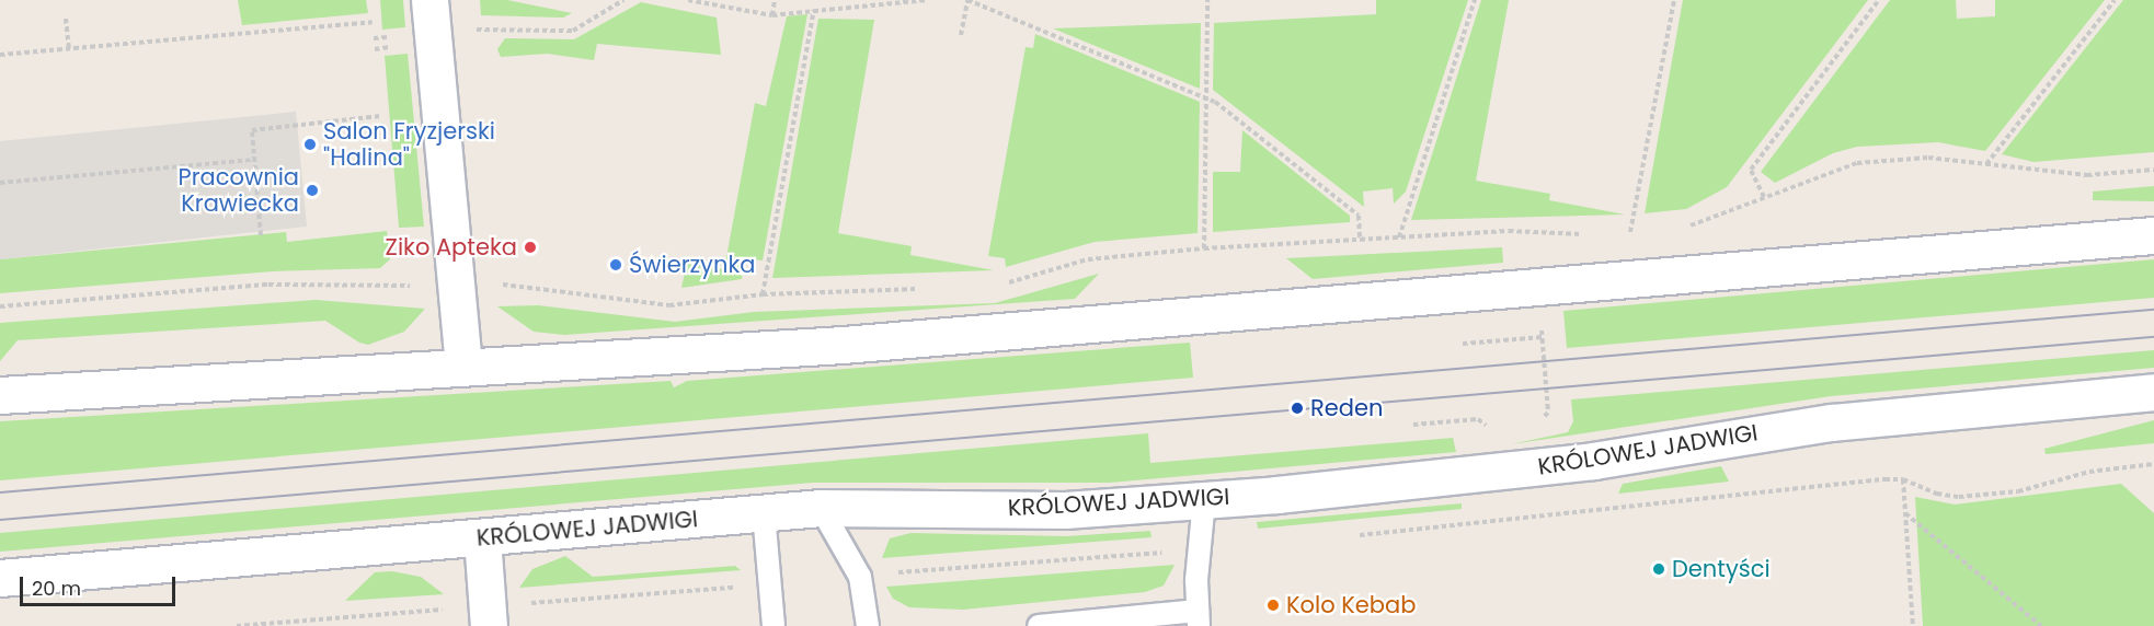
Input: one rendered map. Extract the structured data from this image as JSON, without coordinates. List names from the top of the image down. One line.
{"streets":{"street":["KRÓLOWEJ JADWIGI"]},"places":["Salon Fryzjerski \"Halina\"","Pracownia Krawiecka","Ziko Apteka","Świerzynka","Reden","Dentyści","Kolo Kebab"],"scale_bar":"20 m"}
